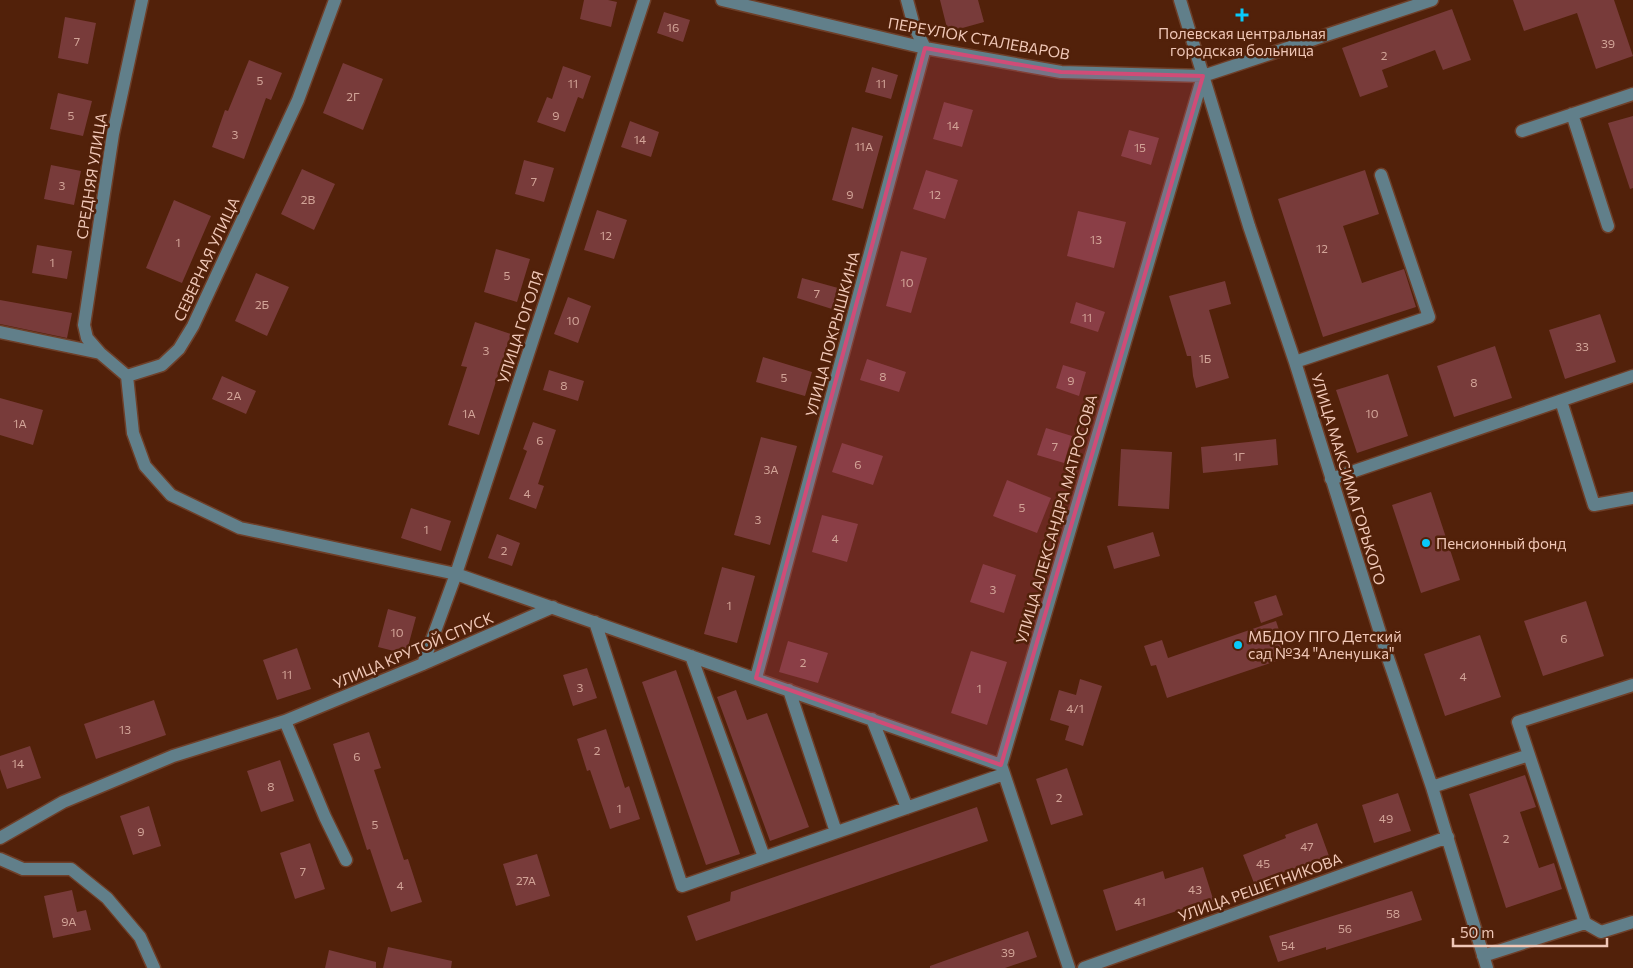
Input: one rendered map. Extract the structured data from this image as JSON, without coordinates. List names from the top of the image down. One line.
{"streets":{"street":["ПЕРЕУЛОК СТАЛЕВАРОВ","СРЕДНЯЯ УЛИЦА","СЕВЕРНАЯ УЛИЦА","УЛИЦА ГОГОЛЯ","УЛИЦА ПОКРЫШКИНА","УЛИЦА МАКСИМА ГОРЬКОГО","УЛИЦА АЛЕКСАНДРА МАТРОСОВА","УЛИЦА КРУТОЙ СПУСК","УЛИЦА РЕШЕТНИКОВА"]},"crossings":[["ПЕРЕУЛОК СТАЛЕВАРОВ","УЛИЦА ПОКРЫШКИНА"],["ПЕРЕУЛОК СТАЛЕВАРОВ","УЛИЦА МАКСИМА ГОРЬКОГО"],["ПЕРЕУЛОК СТАЛЕВАРОВ","УЛИЦА АЛЕКСАНДРА МАТРОСОВА"],["УЛИЦА ГОГОЛЯ","УЛИЦА КРУТОЙ СПУСК"],["УЛИЦА МАКСИМА ГОРЬКОГО","УЛИЦА АЛЕКСАНДРА МАТРОСОВА"],["УЛИЦА МАКСИМА ГОРЬКОГО","УЛИЦА РЕШЕТНИКОВА"]],"places":{"health":["Полевская центральная городская больница"],"other":["Пенсионный фонд","МБДОУ ПГО Детский сад №34 \"Аленушка\""]},"house_numbers":["16","7","39","2","5","11","11","2Г","5","9","14","3","14","11А","15","7","3","9","12","2В","12","13","1","12","1","5","10","7","2Б","11","10","33","3","1Б","8","5","9","8","8","2А","1А","10","1А","6","7","1Г","6","3А","4","5","3","1","4","2","3","1","10","6","2","11","4","3","1","4/1","13","2","6","14","8","2","1","49","5","9","2","47","45","7","27А","4","43","41","58","9А","56","54","39"],"scale_bar":"50 m"}
